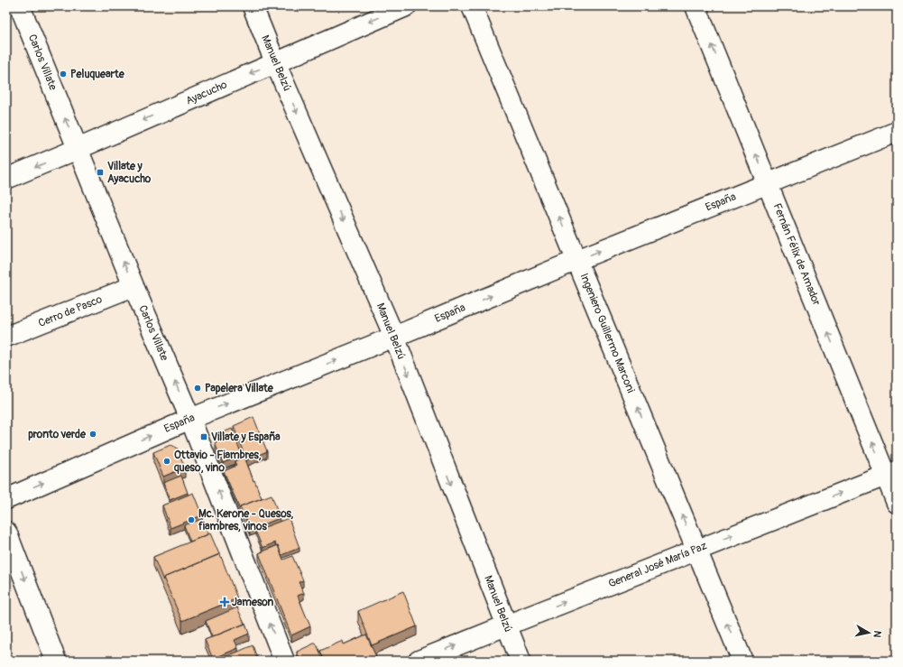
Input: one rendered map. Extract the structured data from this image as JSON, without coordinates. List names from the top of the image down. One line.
{"streets":{"street":["Carlos Villate","Manuel Belzú","Ayacucho","España","Fernán Félix de Amador","Cerro de Pasco","Ingeniero Guillermo Marconi","General José María Paz"]},"crossings":[["Carlos Villate","Ayacucho"],["Carlos Villate","España"],["Carlos Villate","Cerro de Pasco"],["Manuel Belzú","Ayacucho"],["Manuel Belzú","España"],["Manuel Belzú","General José María Paz"],["España","Fernán Félix de Amador"],["España","Ingeniero Guillermo Marconi"],["Fernán Félix de Amador","General José María Paz"],["Ingeniero Guillermo Marconi","General José María Paz"]],"one_way":["Carlos Villate","Manuel Belzú","Ayacucho","España","Fernán Félix de Amador","Ingeniero Guillermo Marconi","General José María Paz"],"places":{"other":["Peluquearte","Papelera Villate","pronto verde","Ottavio - Fiambres, queso, vino","Mc. Kerone - Quesos, fiambres, vinos"],"transit":["Villate y Ayacucho","Villate y España"],"health":["Jameson"]},"north":"right"}
